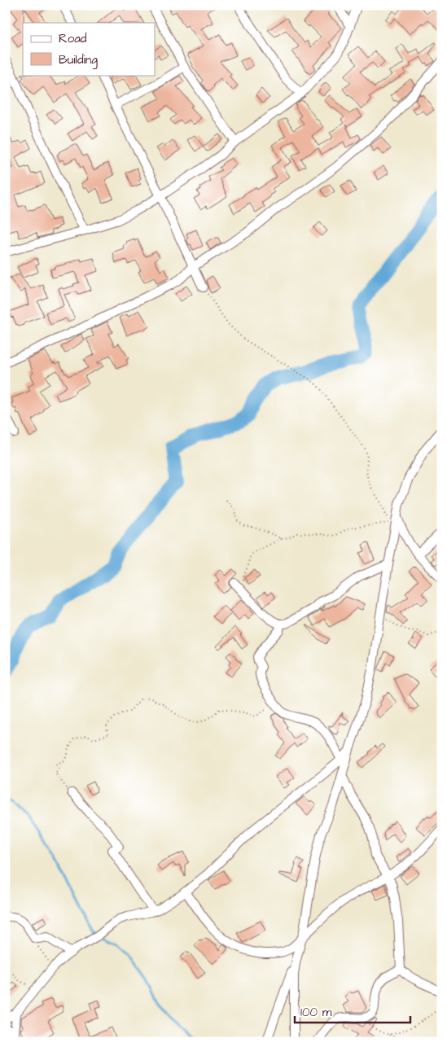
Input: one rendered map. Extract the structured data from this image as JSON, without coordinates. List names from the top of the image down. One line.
{"legend":["Road","Building"],"scale_bar":"100 m"}
